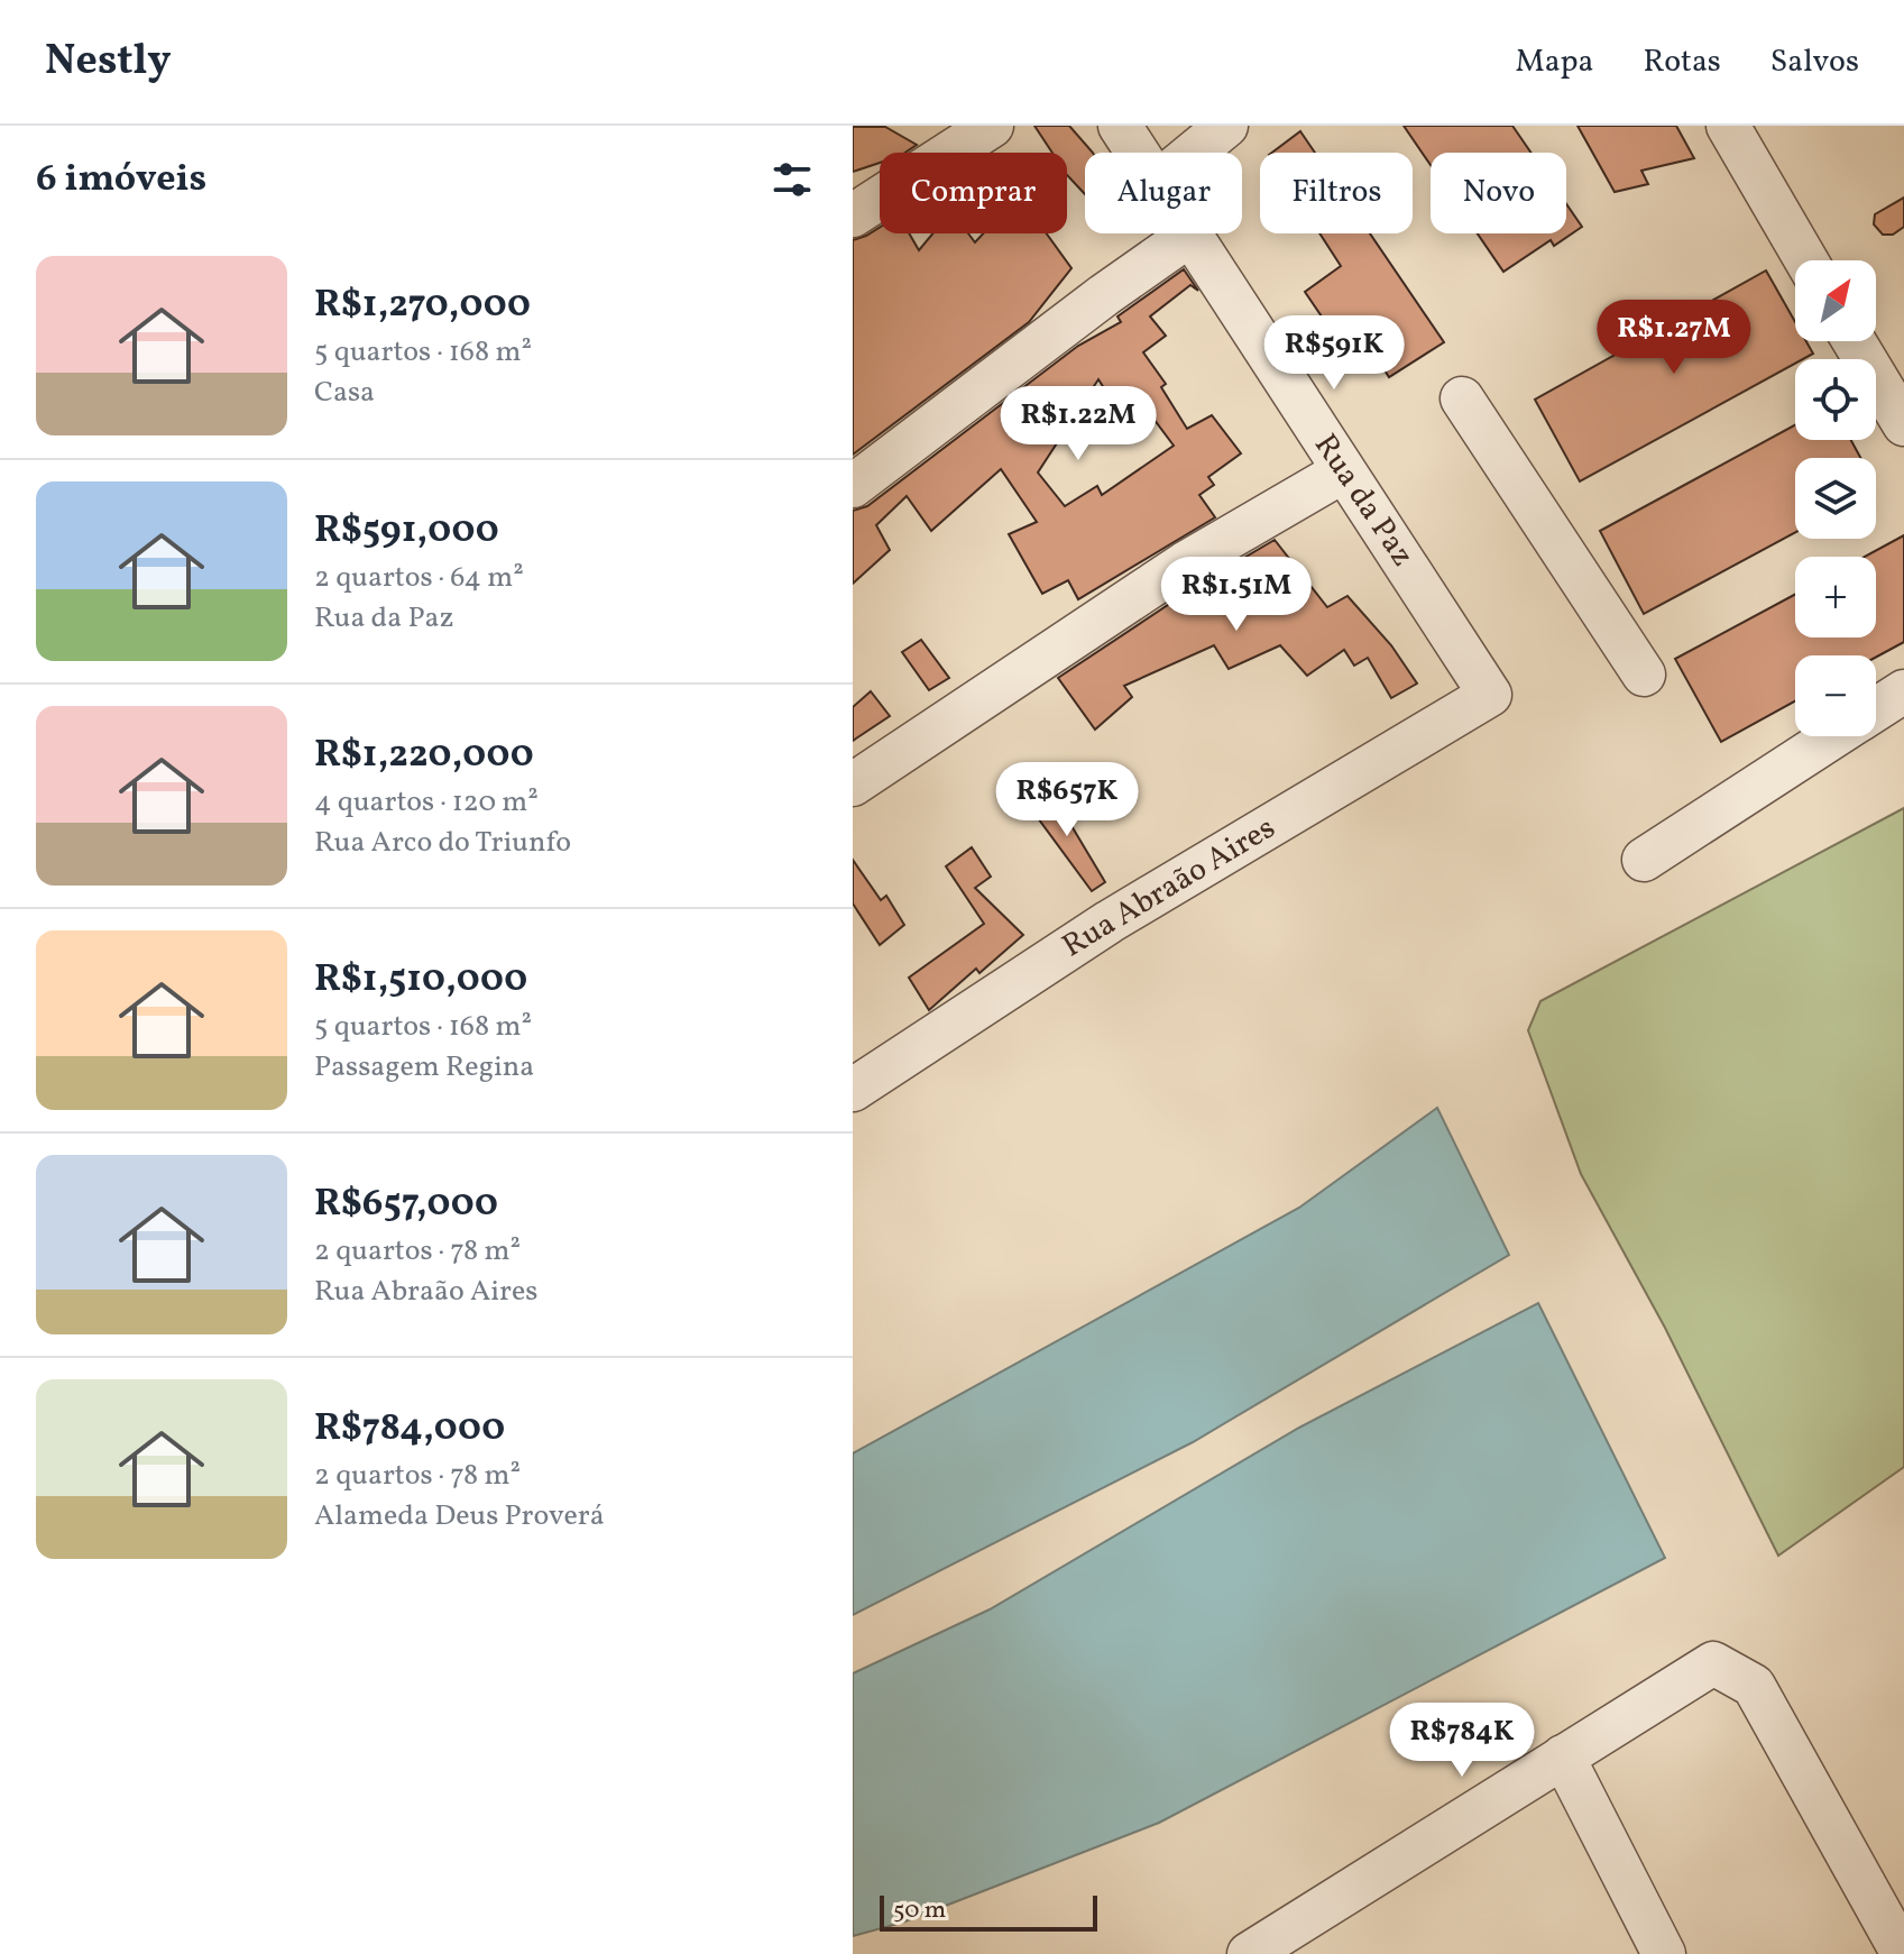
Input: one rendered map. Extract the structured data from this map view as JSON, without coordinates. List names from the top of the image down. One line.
{"streets":{"street":["Rua da Paz","Rua Abraão Aires"]},"crossings":[["Rua da Paz","Rua Abraão Aires"]],"scale_bar":"50 m","north":"top right","page":{"header":"Nestly","nav":["Mapa","Rotas","Salvos"],"heading":"6 imóveis","chip":["Comprar","Alugar","Filtros","Novo"],"list":[{"name":"R$1,270,000","note":"5 quartos · 168 m² · Casa"},{"name":"R$591,000","note":"2 quartos · 64 m² · Rua da Paz"},{"name":"R$1,220,000","note":"4 quartos · 120 m² · Rua Arco do Triunfo"},{"name":"R$1,510,000","note":"5 quartos · 168 m² · Passagem Regina"},{"name":"R$657,000","note":"2 quartos · 78 m² · Rua Abraão Aires"},{"name":"R$784,000","note":"2 quartos · 78 m² · Alameda Deus Proverá"}],"map_buttons":["+","−"],"price":["R$1.27M","R$591K","R$1.22M","R$1.51M","R$657K","R$784K"],"scale":"50 m"}}
